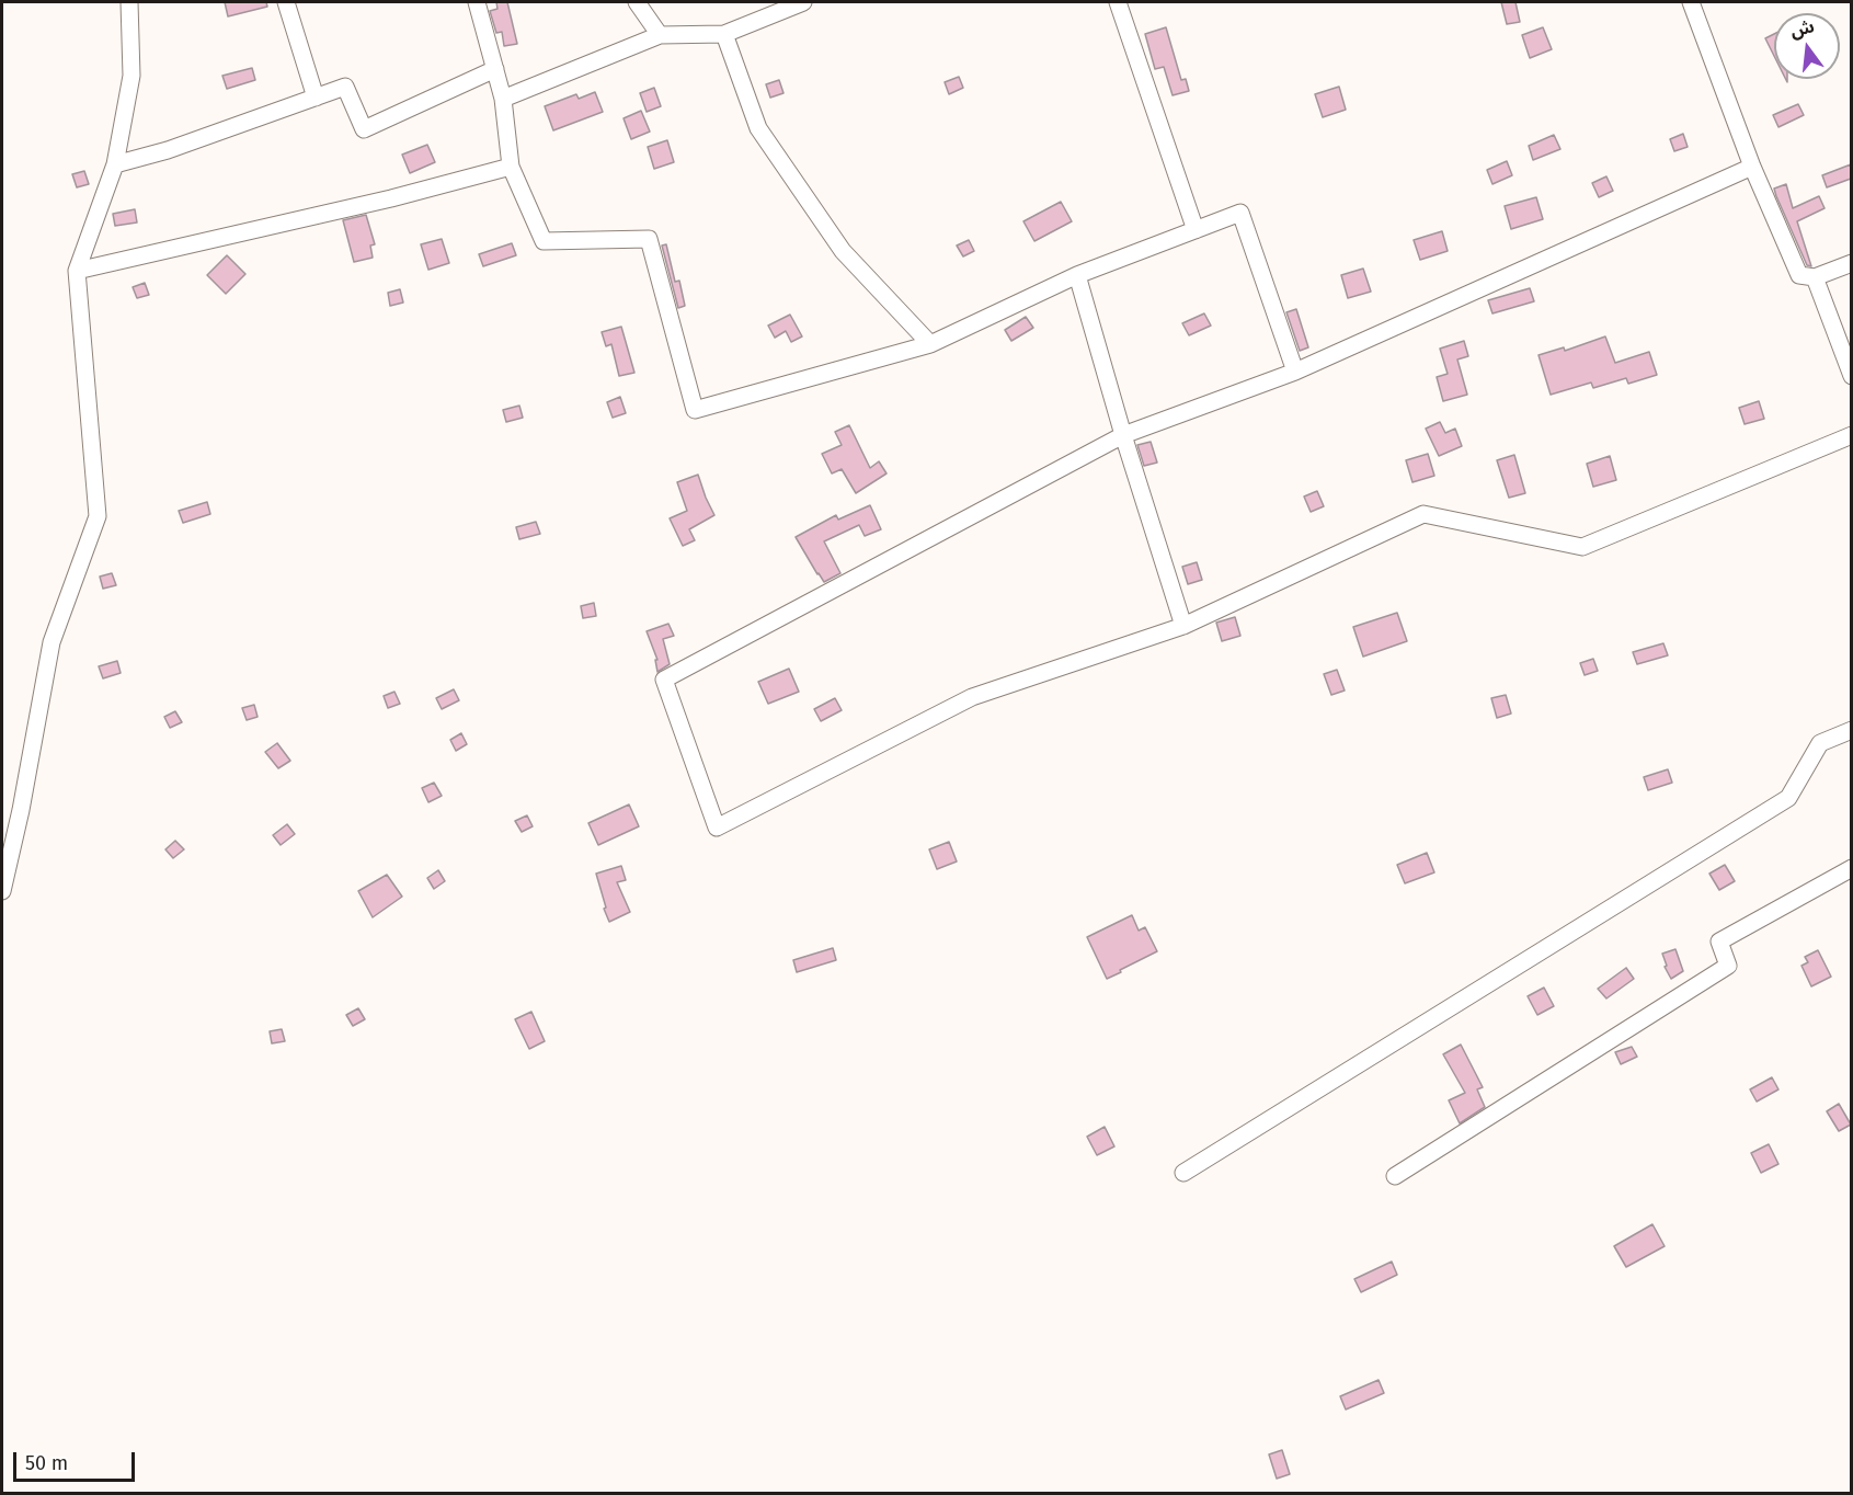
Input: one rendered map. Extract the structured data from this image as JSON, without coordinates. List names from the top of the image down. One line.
{"scale_bar":"50 m","north":"top"}
